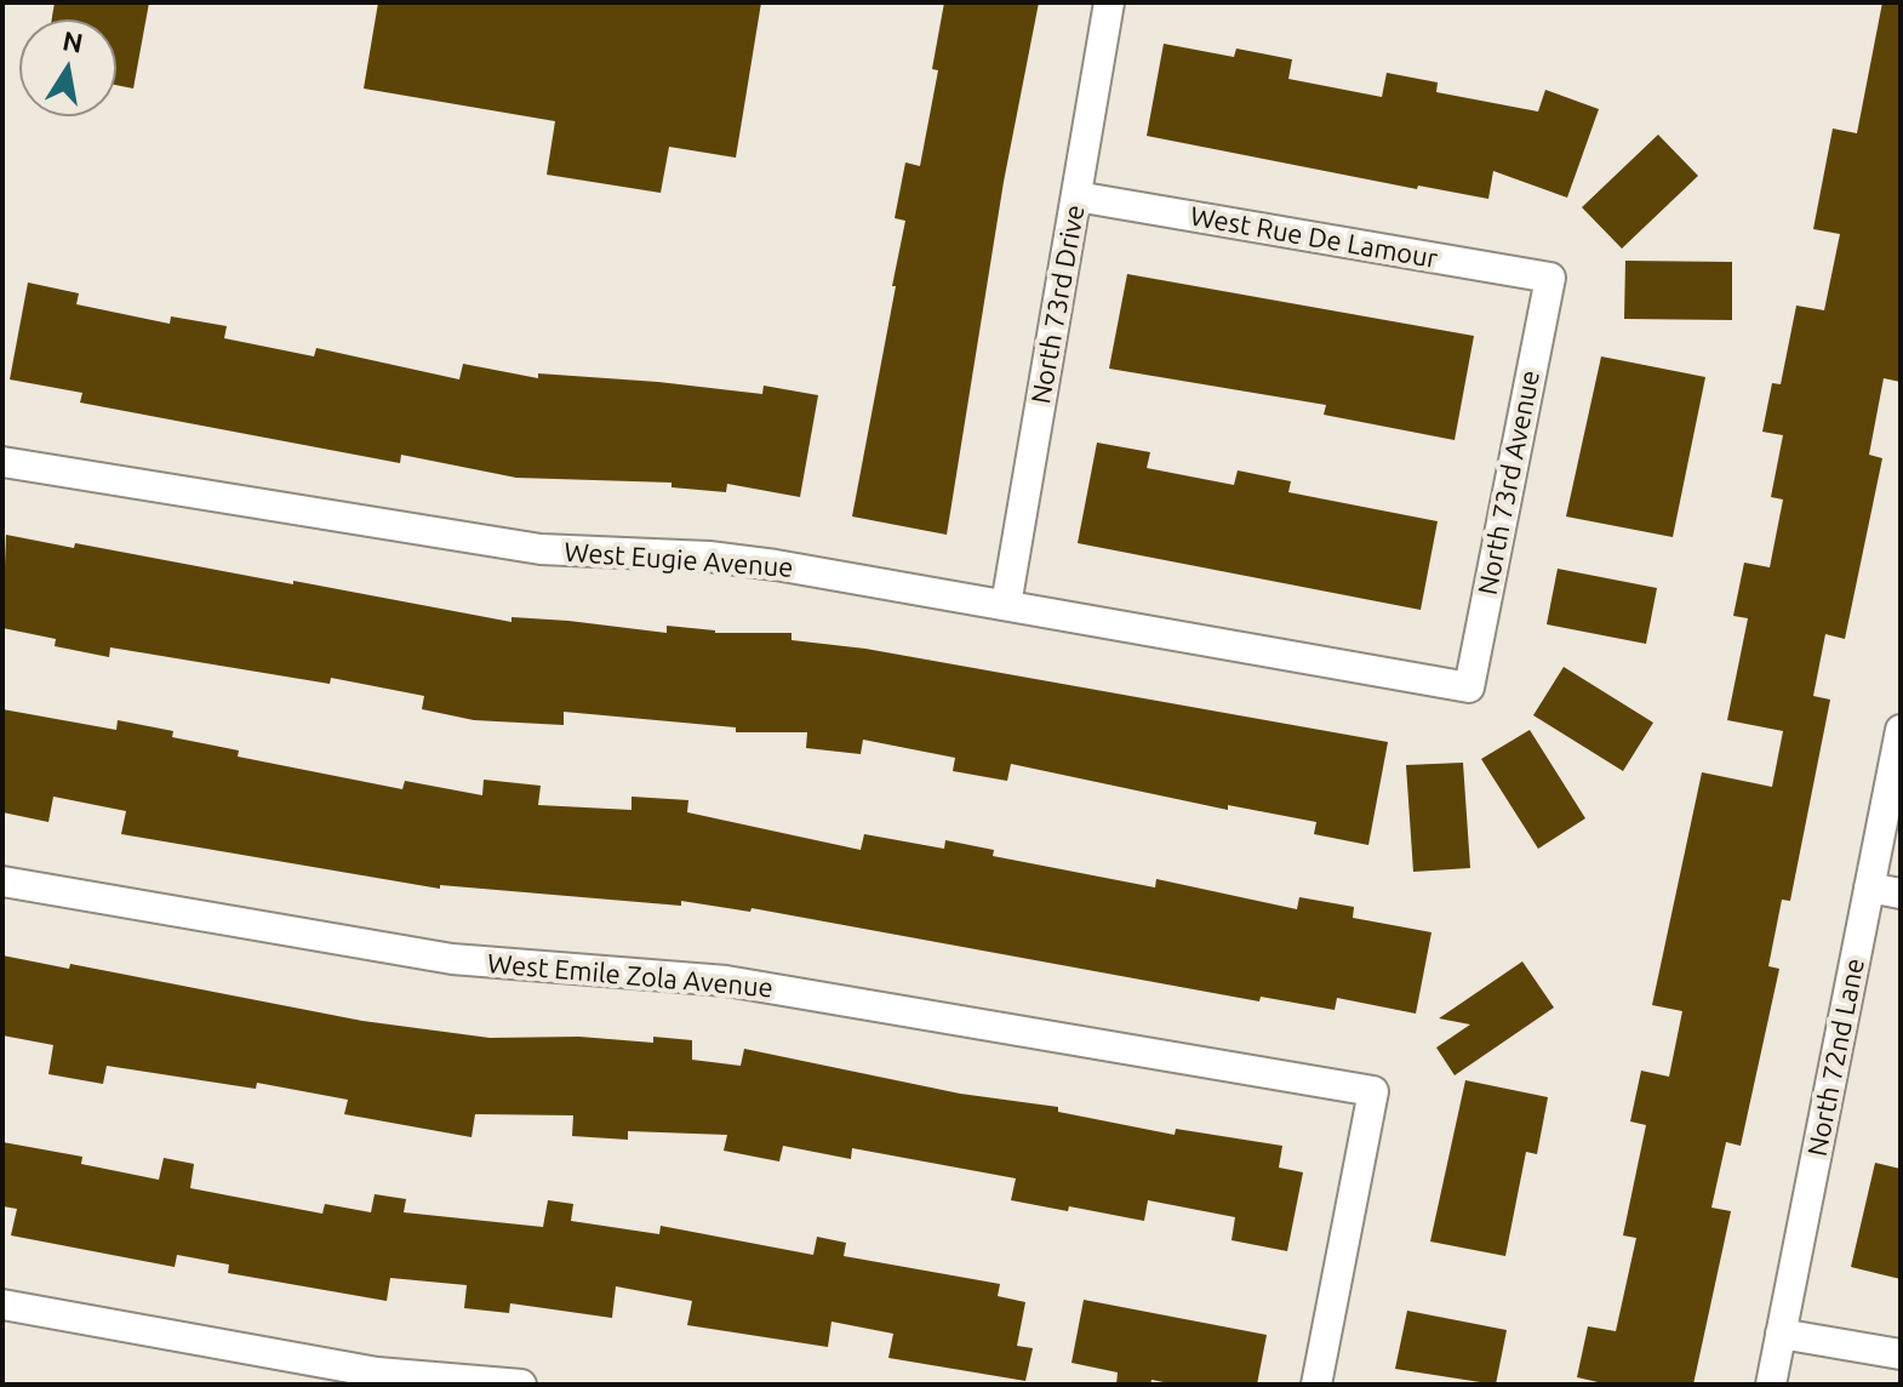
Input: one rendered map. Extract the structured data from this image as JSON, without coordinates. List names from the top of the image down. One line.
{"streets":{"street":["West Rue De Lamour","North 73rd Drive","North 73rd Avenue","West Eugie Avenue","West Emile Zola Avenue","North 72nd Lane"]},"crossings":[["West Rue De Lamour","North 73rd Drive"],["West Rue De Lamour","North 73rd Avenue"],["North 73rd Drive","West Eugie Avenue"],["North 73rd Avenue","West Eugie Avenue"]],"north":"top"}
